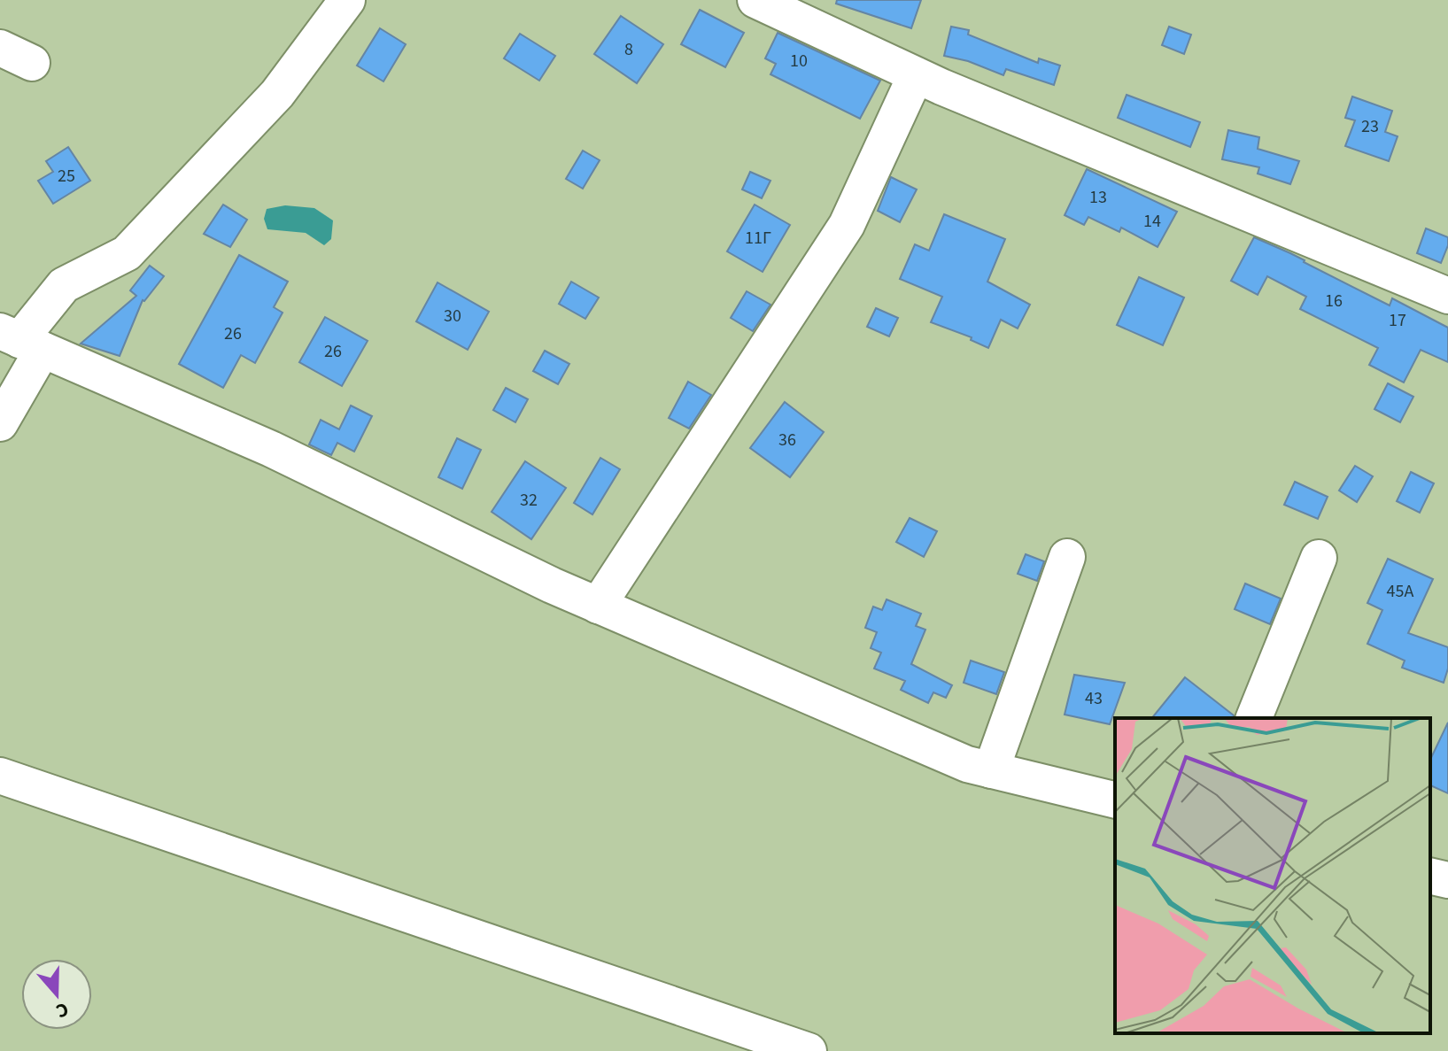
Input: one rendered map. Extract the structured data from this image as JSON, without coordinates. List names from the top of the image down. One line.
{"house_numbers":["8","10","23","25","13","14","11Г","16","30","17","26","26","36","32","45А","43"],"north":"bottom"}
